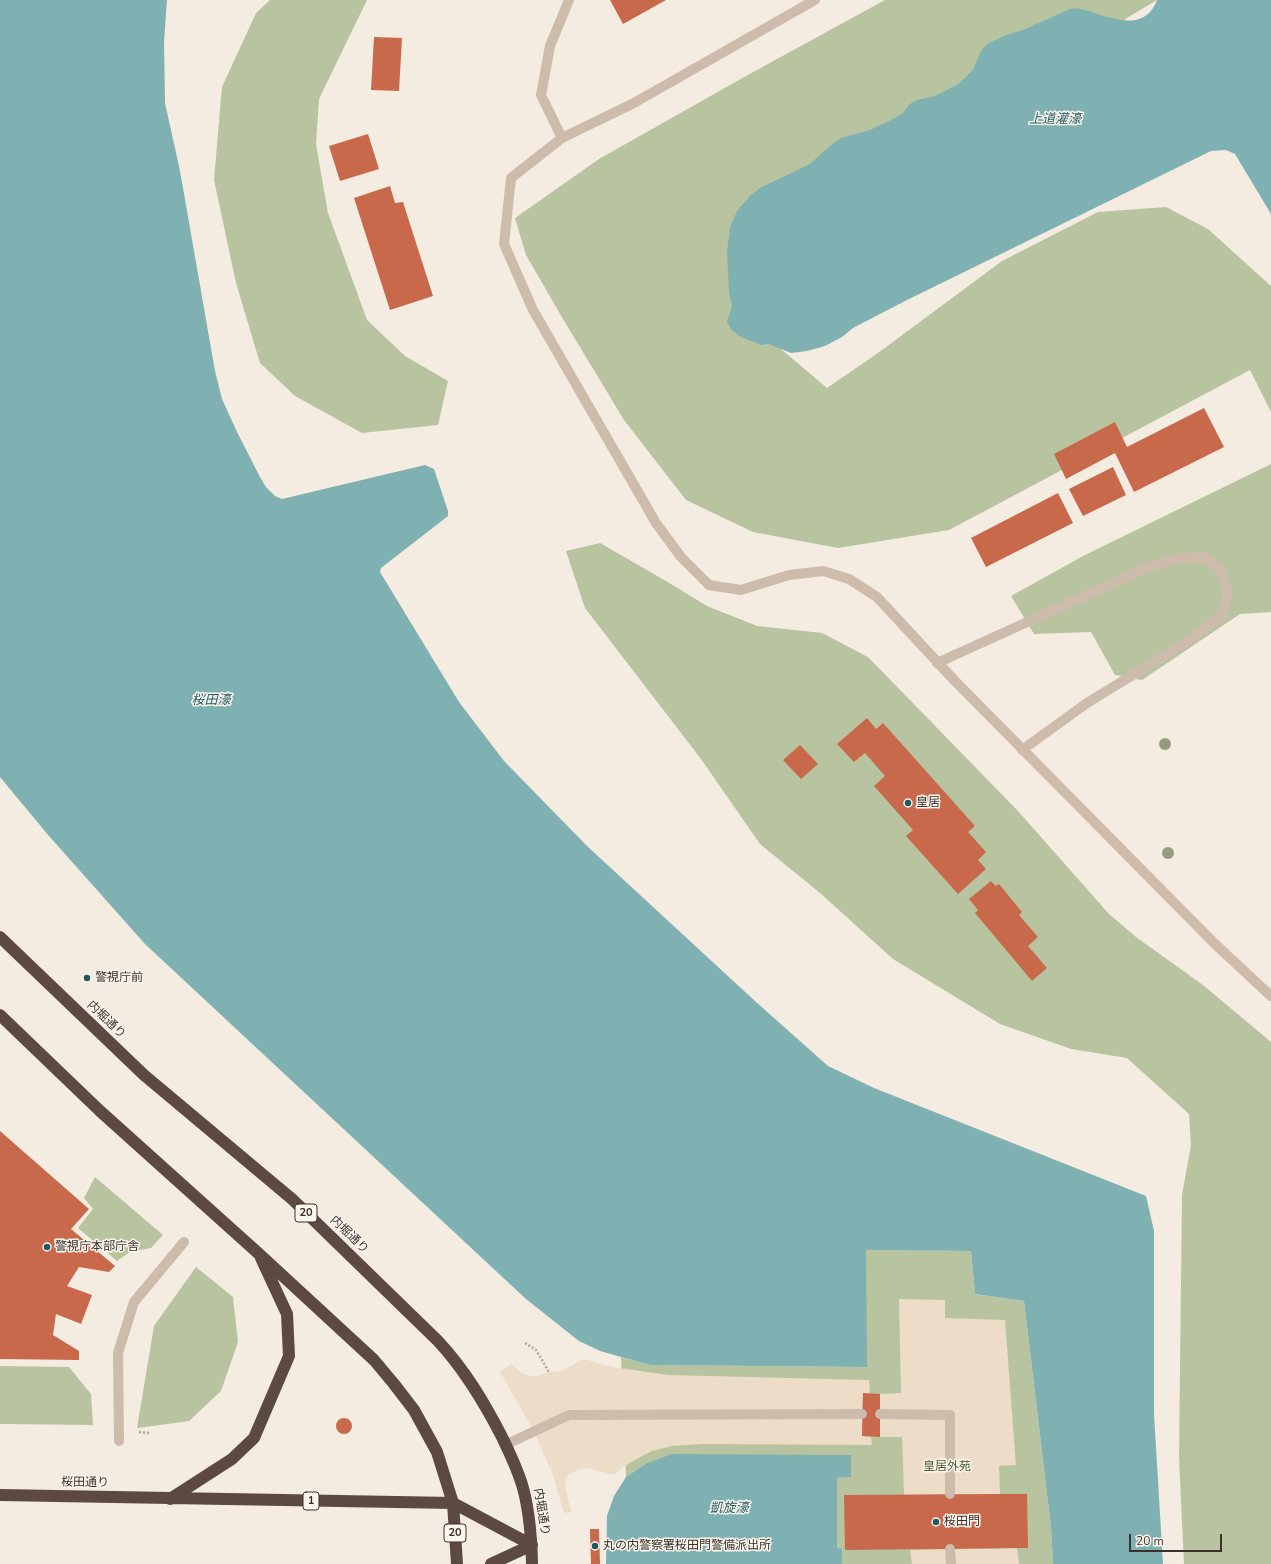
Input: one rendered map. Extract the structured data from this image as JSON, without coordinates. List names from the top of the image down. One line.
{"streets":{"highway":["内堀通り","20","桜田通り","1"]},"crossings":[["内堀通り","1"],["20","桜田通り"],["20","1"],["桜田通り","1"]],"water":["上道灌濠","桜田濠","凱旋濠"],"parks":["皇居外苑"],"places":["皇居","警視庁前","警視庁本部庁舎","桜田門","丸の内警察署桜田門警備派出所"],"scale_bar":"20 m"}
